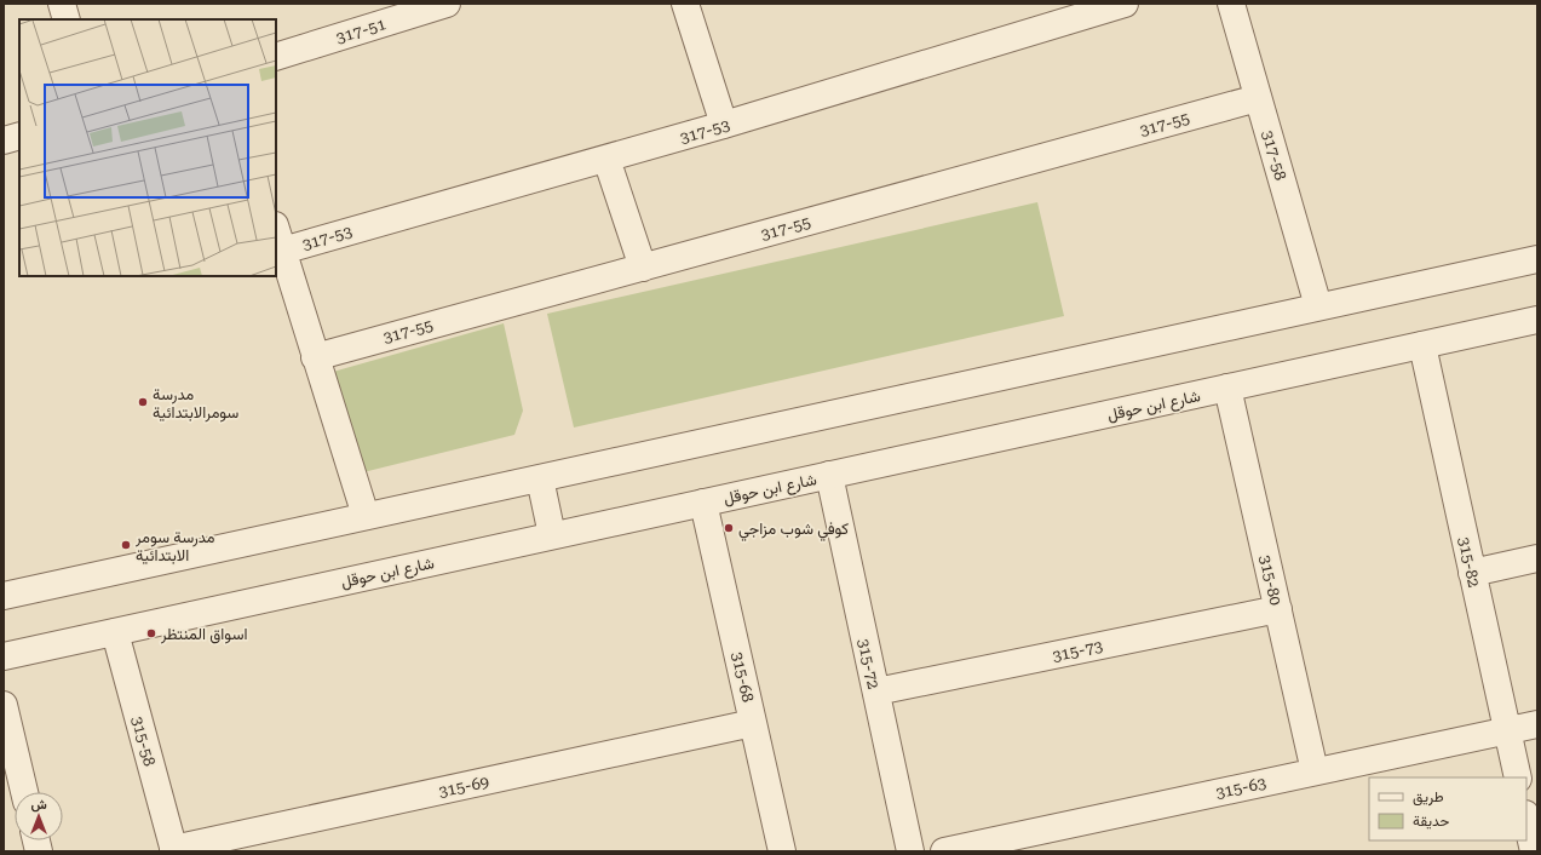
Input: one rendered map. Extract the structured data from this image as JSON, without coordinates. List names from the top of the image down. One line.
{"streets":{"street":["317-51","317-55","317-53","317-58","شارع ابن حوقل","315-82","315-80","315-73","315-72","315-68","315-58","315-69","315-63"]},"crossings":[["317-55","317-58"],["شارع ابن حوقل","315-82"],["شارع ابن حوقل","315-80"],["شارع ابن حوقل","315-72"],["شارع ابن حوقل","315-68"],["شارع ابن حوقل","315-58"],["315-82","315-63"],["315-80","315-73"],["315-80","315-63"],["315-73","315-72"],["315-68","315-69"],["315-58","315-69"]],"places":["مدرسة سومرالابتدائية","كوفي شوب مزاجي","مدرسة سومر الابتدائية","اسواق المنتظر"],"legend":["طريق","حديقة"],"north":"top"}
